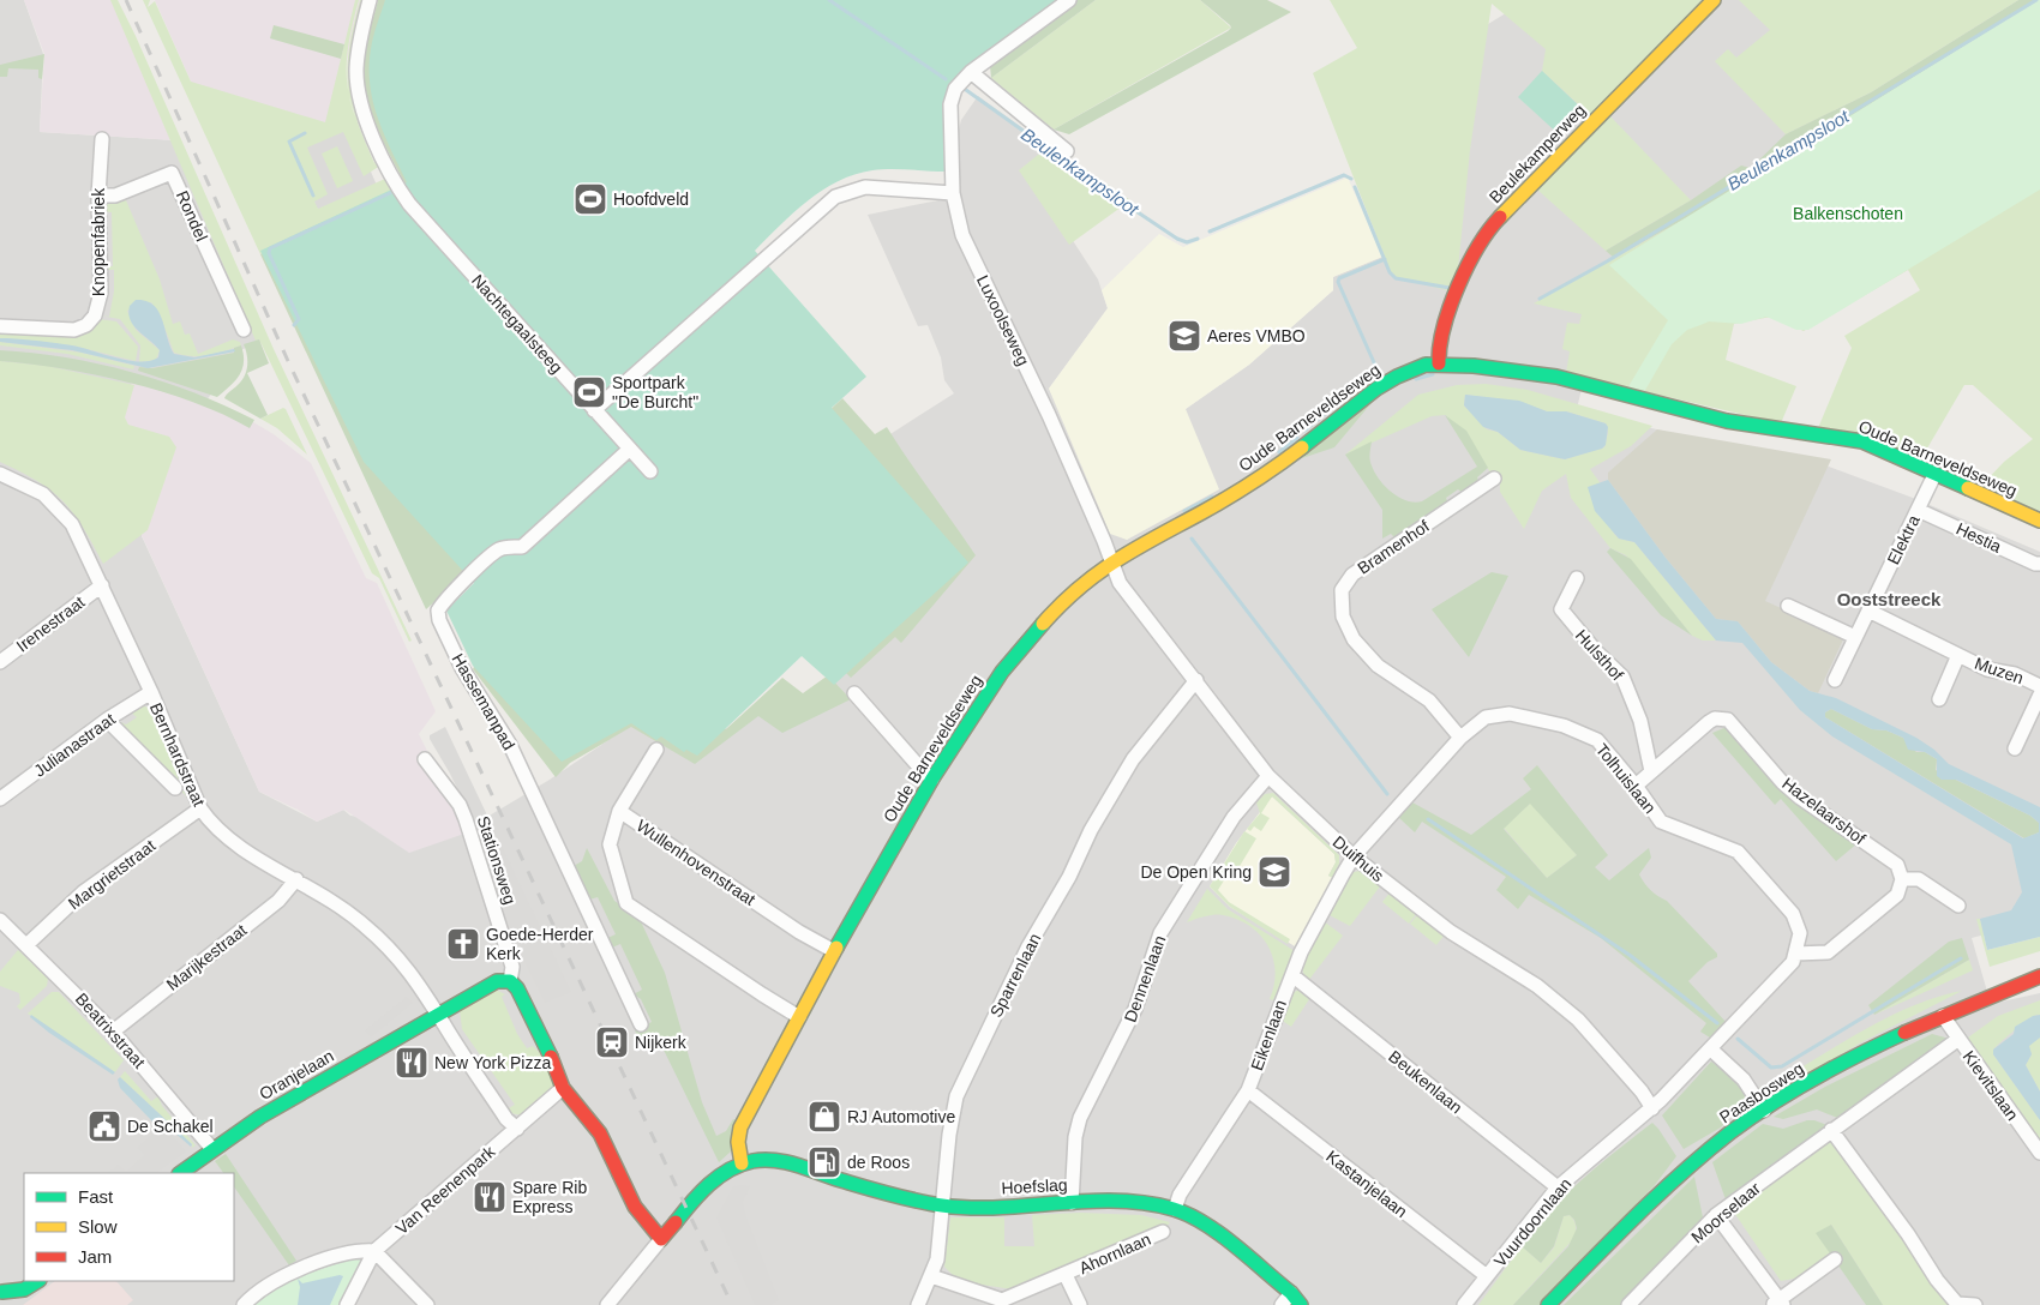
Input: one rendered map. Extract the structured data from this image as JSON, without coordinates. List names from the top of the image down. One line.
{"streets":{"street":["Beulekamperweg","Rondel","Knopenfabriek","Luxoolseweg","Nachtegaalsteeg","Oude Barneveldseweg","Hestia","Elektra","Bramenhof","Irenestraat","Hulsthof","Muzen","Hassemanpad","Julianastraat","Bernhardstraat","Tolhuislaan","Hazelaarshof","Duifhuis","Stationsweg","Wullenhovenstraat","Margrietstraat","Marijkestraat","Sparrenlaan","Dennenlaan","Beatrixstraat","Eikenlaan","Oranjelaan","Beukenlaan","Kievitslaan","Paasbosweg","Kastanjelaan","Hoefslag","Van Reenenpark","Moorselaar","Vuurdoornlaan","Ahornlaan"]},"crossings":[["Beulekamperweg","Oude Barneveldseweg"],["Rondel","Knopenfabriek"],["Luxoolseweg","Oude Barneveldseweg"],["Luxoolseweg","Duifhuis"],["Oude Barneveldseweg","Elektra"],["Oude Barneveldseweg","Duifhuis"],["Oude Barneveldseweg","Wullenhovenstraat"],["Oude Barneveldseweg","Hoefslag"],["Hestia","Elektra"],["Elektra","Muzen"],["Bramenhof","Tolhuislaan"],["Irenestraat","Bernhardstraat"],["Hulsthof","Hazelaarshof"],["Julianastraat","Bernhardstraat"],["Bernhardstraat","Margrietstraat"],["Bernhardstraat","Marijkestraat"],["Bernhardstraat","Oranjelaan"],["Bernhardstraat","Van Reenenpark"],["Tolhuislaan","Hazelaarshof"],["Tolhuislaan","Duifhuis"],["Tolhuislaan","Eikenlaan"],["Duifhuis","Sparrenlaan"],["Duifhuis","Dennenlaan"],["Duifhuis","Eikenlaan"],["Duifhuis","Vuurdoornlaan"],["Stationsweg","Oranjelaan"],["Margrietstraat","Beatrixstraat"],["Marijkestraat","Beatrixstraat"],["Sparrenlaan","Hoefslag"],["Sparrenlaan","Ahornlaan"],["Dennenlaan","Hoefslag"],["Beatrixstraat","Oranjelaan"],["Eikenlaan","Beukenlaan"],["Eikenlaan","Kastanjelaan"],["Eikenlaan","Hoefslag"],["Beukenlaan","Vuurdoornlaan"],["Kievitslaan","Paasbosweg"],["Kievitslaan","Moorselaar"],["Kastanjelaan","Vuurdoornlaan"]],"districts":["Ooststreeck"],"water":["Beulenkampsloot"],"parks":["Balkenschoten"],"places":{"sports":["Hoofdveld","Sportpark \"De Burcht\""],"school or university":["Aeres VMBO","De Open Kring"],"church":["Goede-Herder Kerk"],"station":["Nijkerk"],"restaurant":["New York Pizza","Spare Rib Express"],"shop":["RJ Automotive"],"public building":["De Schakel"],"fuel station":["de Roos"]},"legend":["Fast","Slow","Jam"]}
